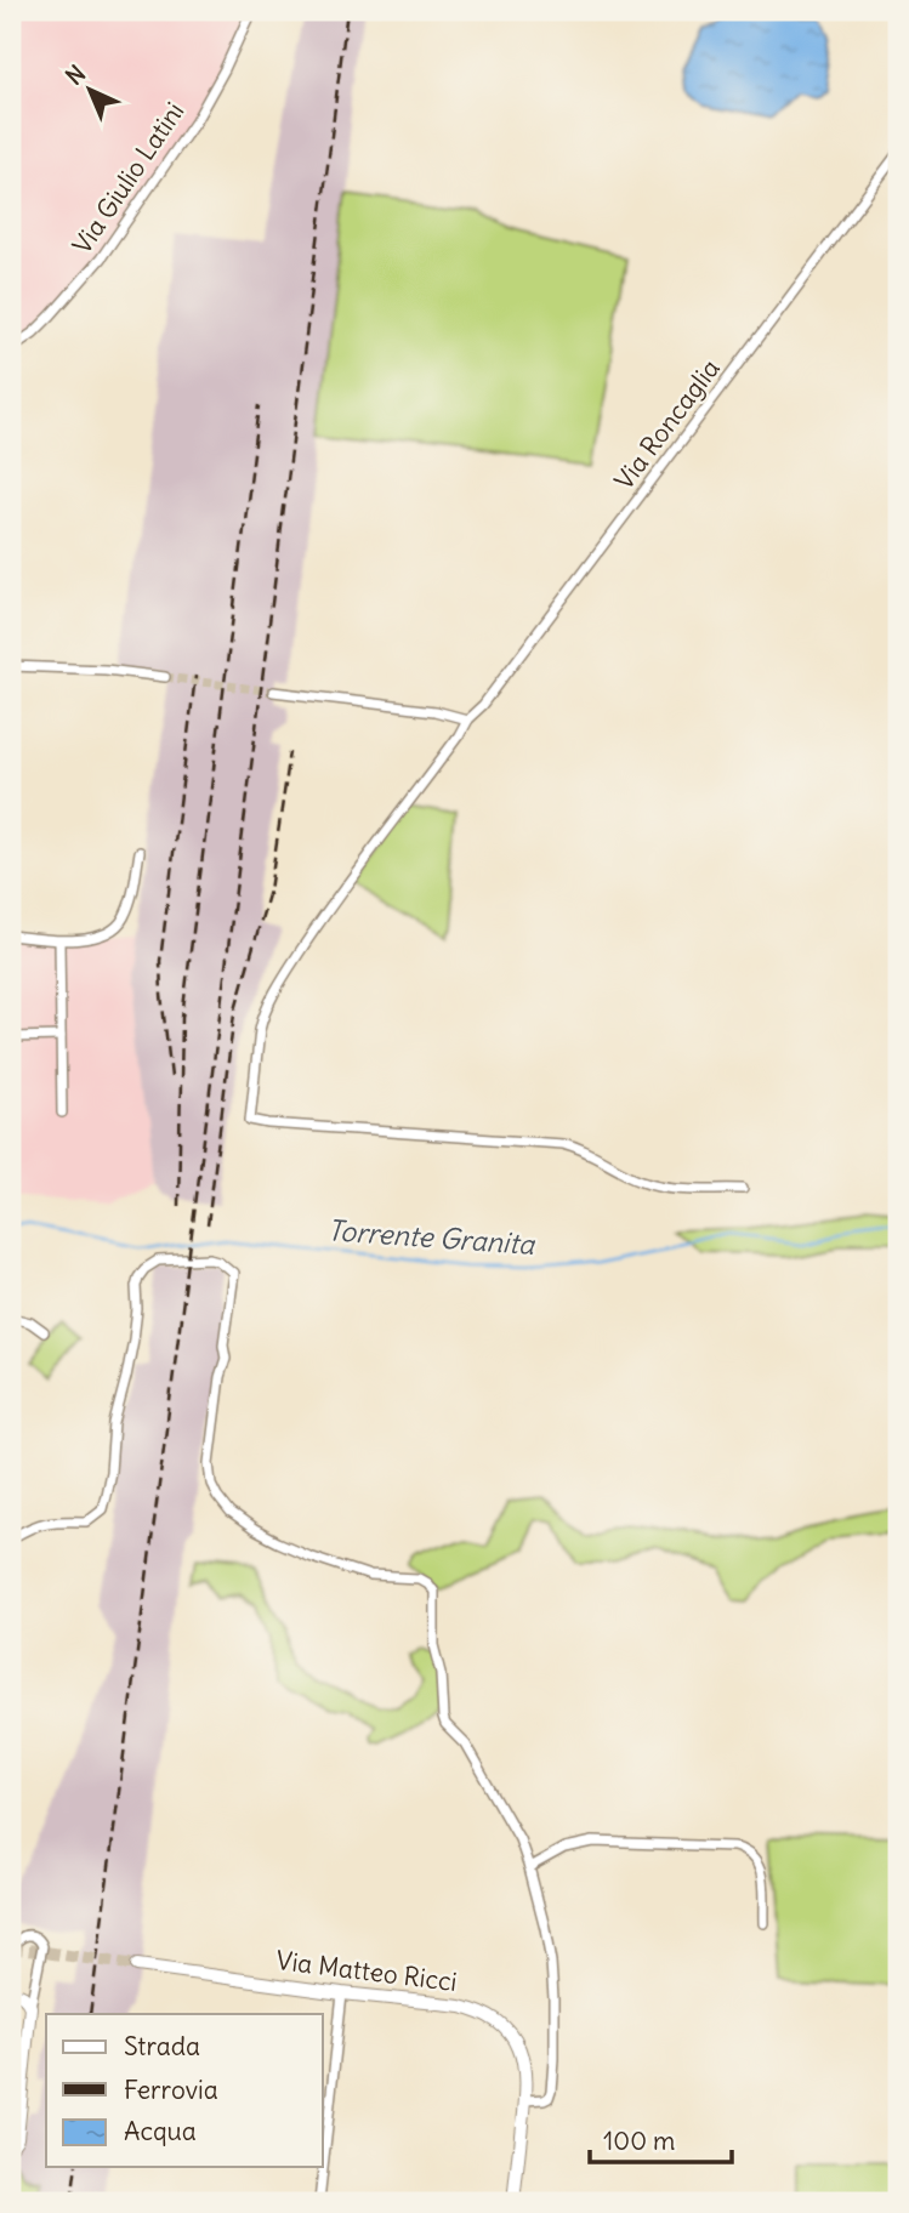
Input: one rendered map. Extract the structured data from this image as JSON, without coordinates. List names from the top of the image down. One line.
{"streets":{"main road":["Via Matteo Ricci"],"street":["Via Giulio Latini","Via Roncaglia"]},"water":["Torrente Granita"],"legend":["Strada","Ferrovia","Acqua"],"scale_bar":"100 m","north":"top left"}
